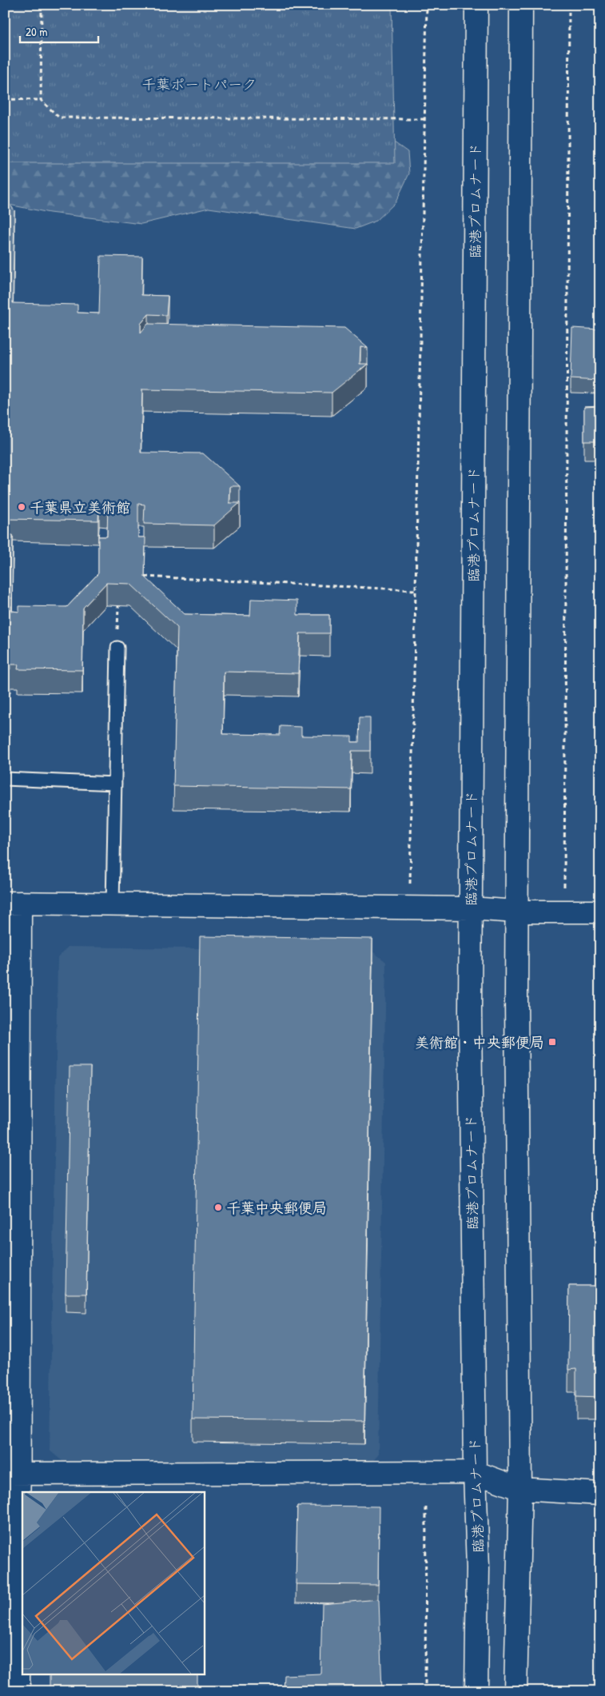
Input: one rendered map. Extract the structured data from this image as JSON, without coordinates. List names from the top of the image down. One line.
{"streets":{"street":["臨港プロムナード"]},"parks":["千葉ポートパーク"],"places":{"other":["千葉県立美術館","千葉中央郵便局"],"transit":["美術館・中央郵便局"]},"scale_bar":"20 m"}
